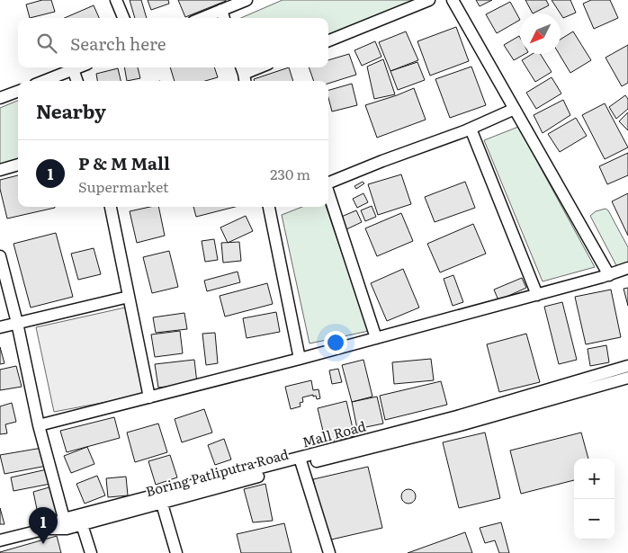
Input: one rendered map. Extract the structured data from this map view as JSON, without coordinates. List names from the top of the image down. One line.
{"streets":{"street":["Mall Road"]},"north":"bottom left","page":{"search":"Search here","heading":"Nearby","list":[{"mark":"1","name":"P & M Mall","note":"Supermarket","value":"230 m"}],"map_buttons":["+","−"],"pins":"1"}}
